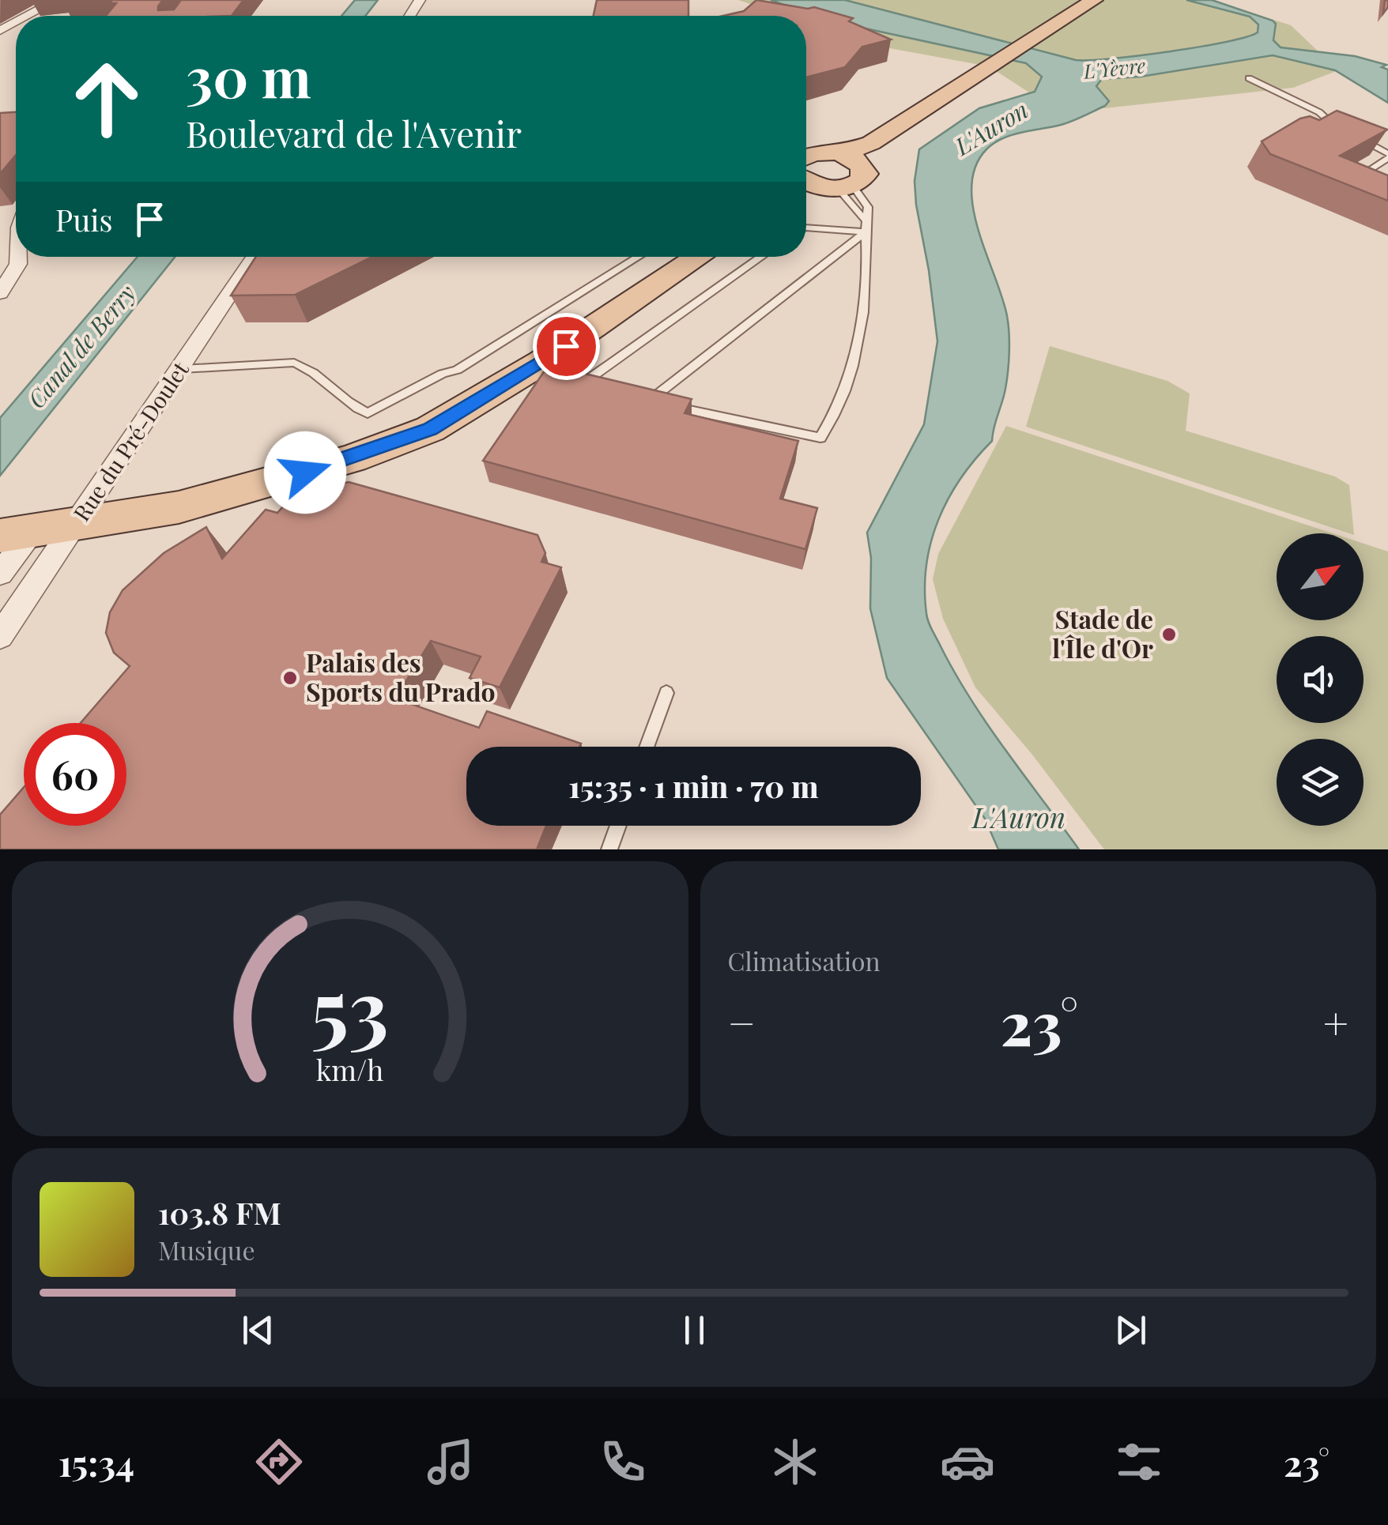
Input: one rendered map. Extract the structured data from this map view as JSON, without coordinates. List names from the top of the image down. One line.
{"streets":{"street":["Rue du Pré-Doulet"]},"water":["L'Yèvre","L'Auron","Canal de Berry"],"places":["Stade de l'Île d'Or","Palais des Sports du Prado"],"north":"top right","page":{"turn":["30 m","Boulevard de l'Avenir"],"then":"Puis","limit":"60","trip":"15:35 · 1 min · 70 m","tile":"Climatisation","heat":["−","23°","+"],"song":["103.8 FM","Musique"],"tabs":["15:34","23°"],"gauge":["53","km/h"]}}
